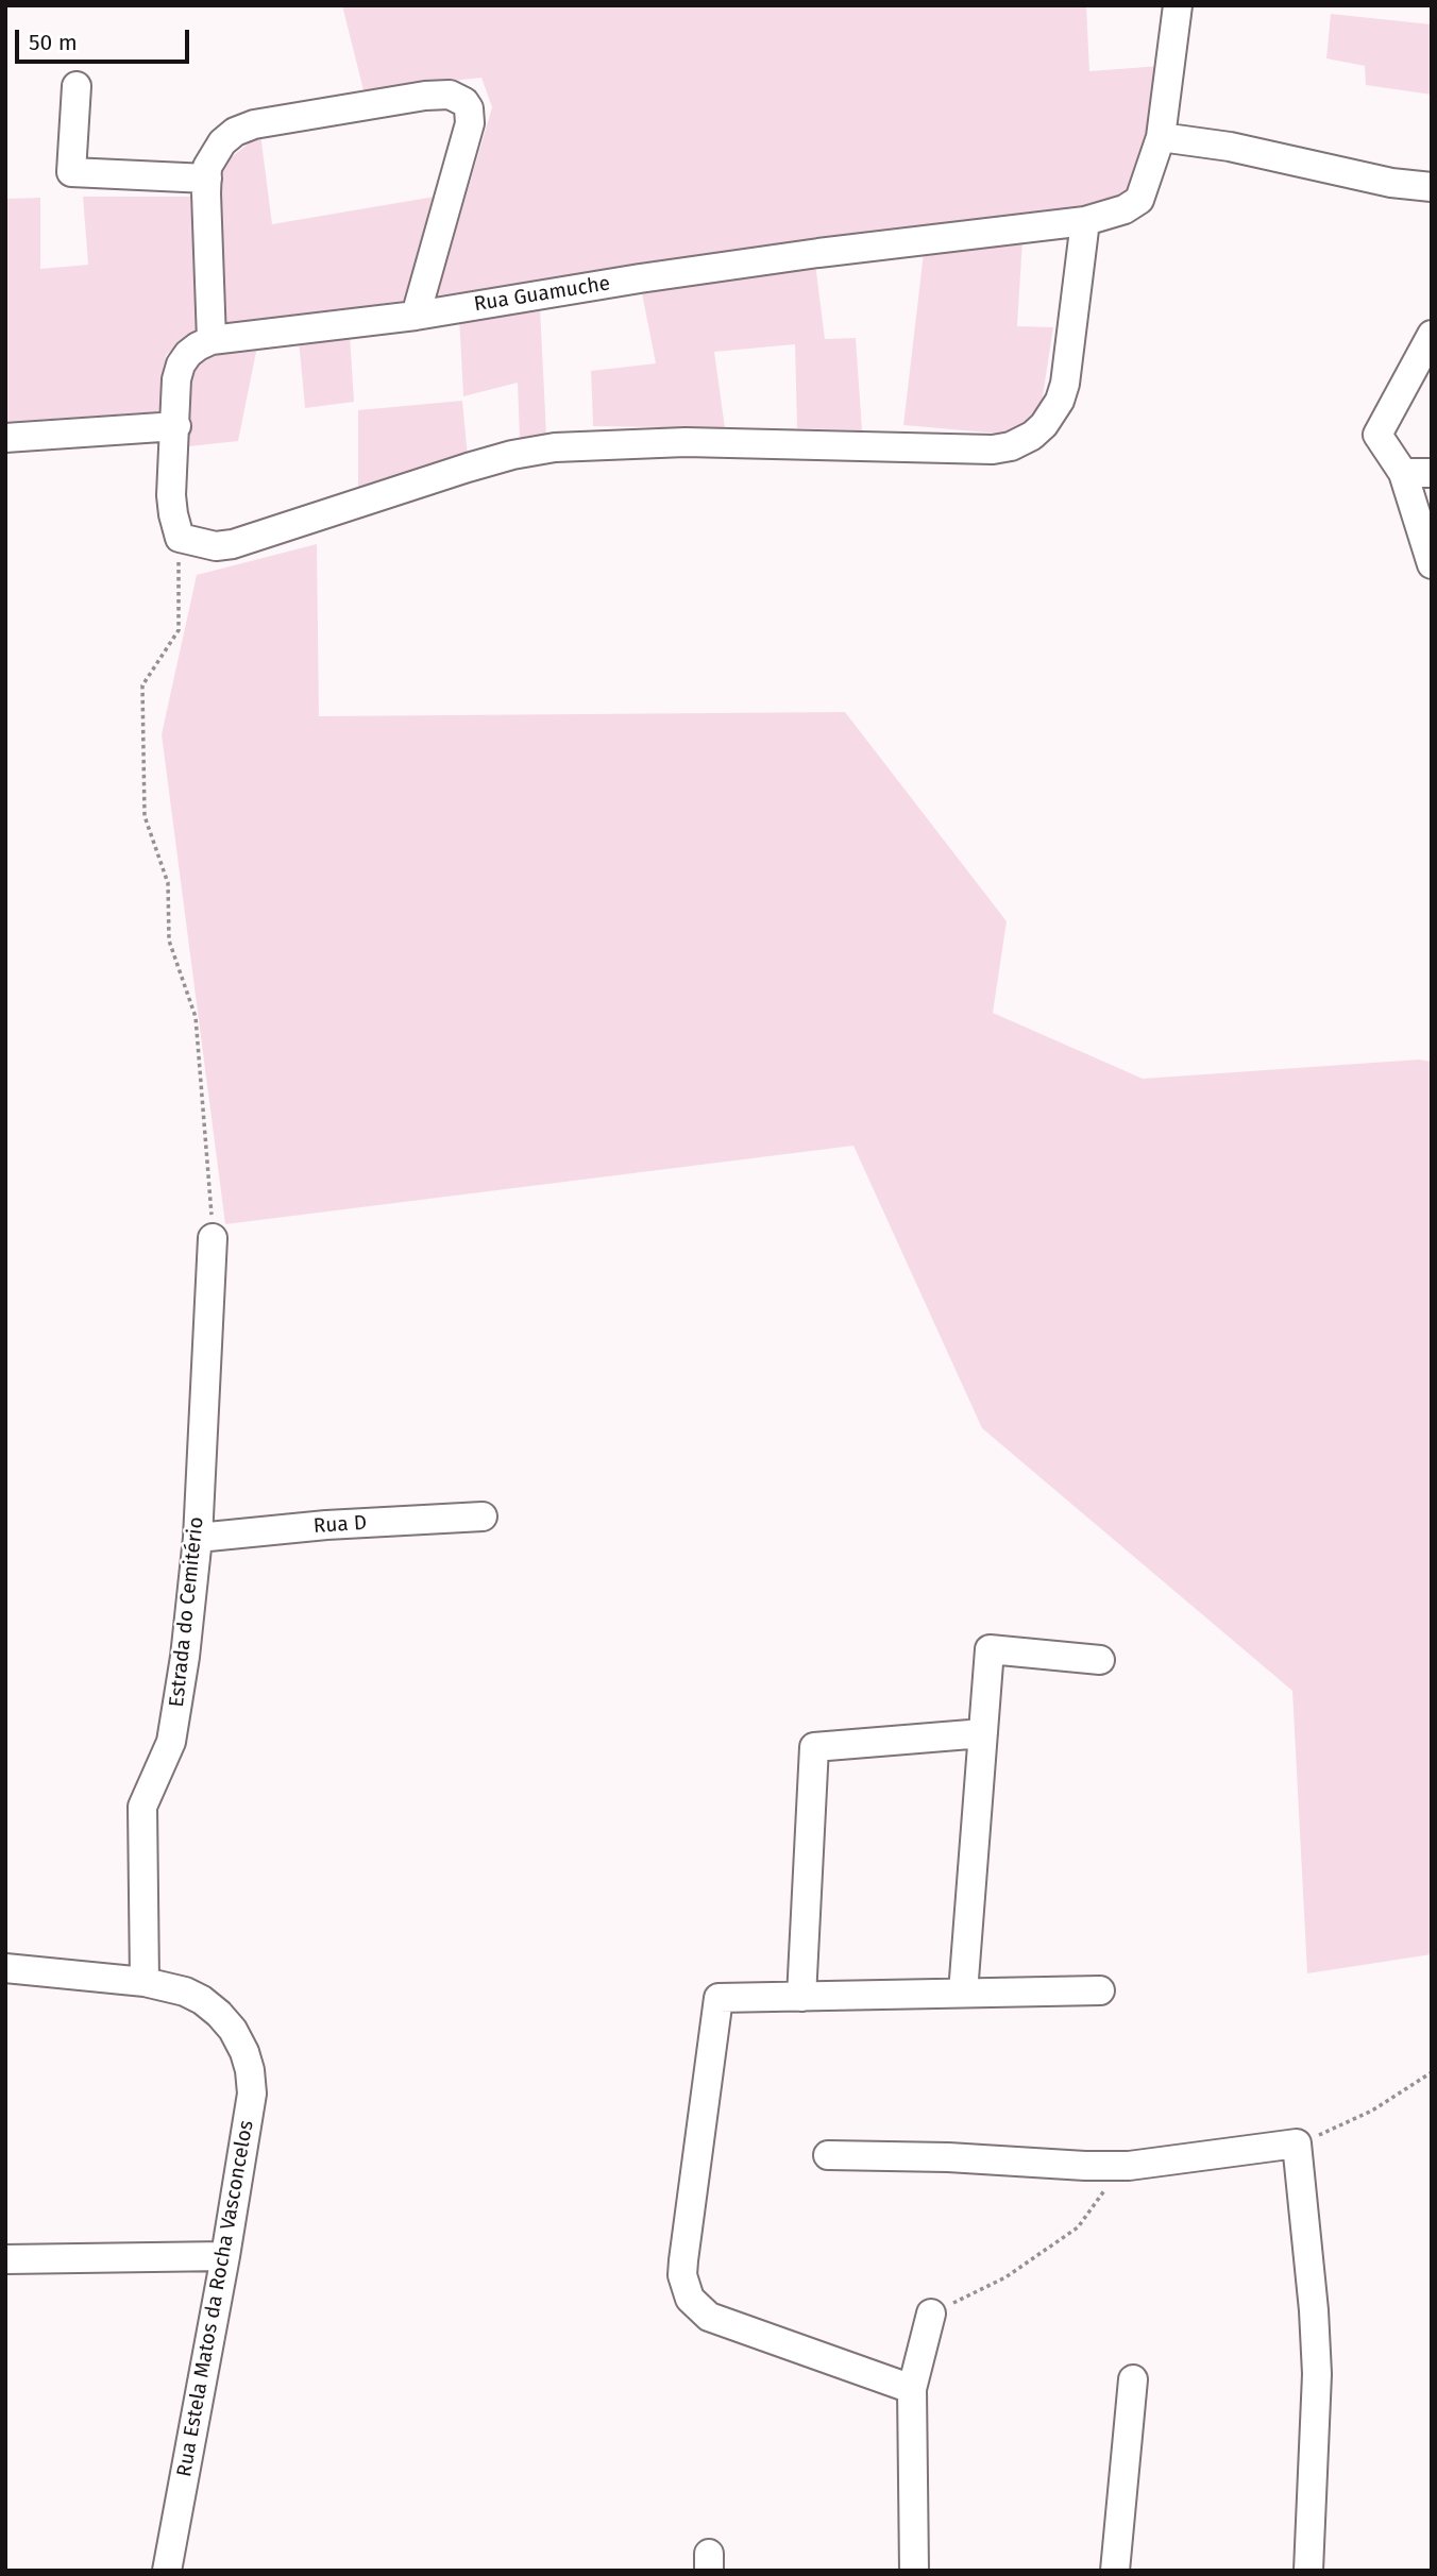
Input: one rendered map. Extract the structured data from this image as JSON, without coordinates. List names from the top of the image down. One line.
{"streets":{"street":["Rua Guamuche","Rua D","Estrada do Cemitério","Rua Estela Matos da Rocha Vasconcelos"]},"crossings":[["Rua D","Estrada do Cemitério"],["Estrada do Cemitério","Rua Estela Matos da Rocha Vasconcelos"]],"scale_bar":"50 m"}
